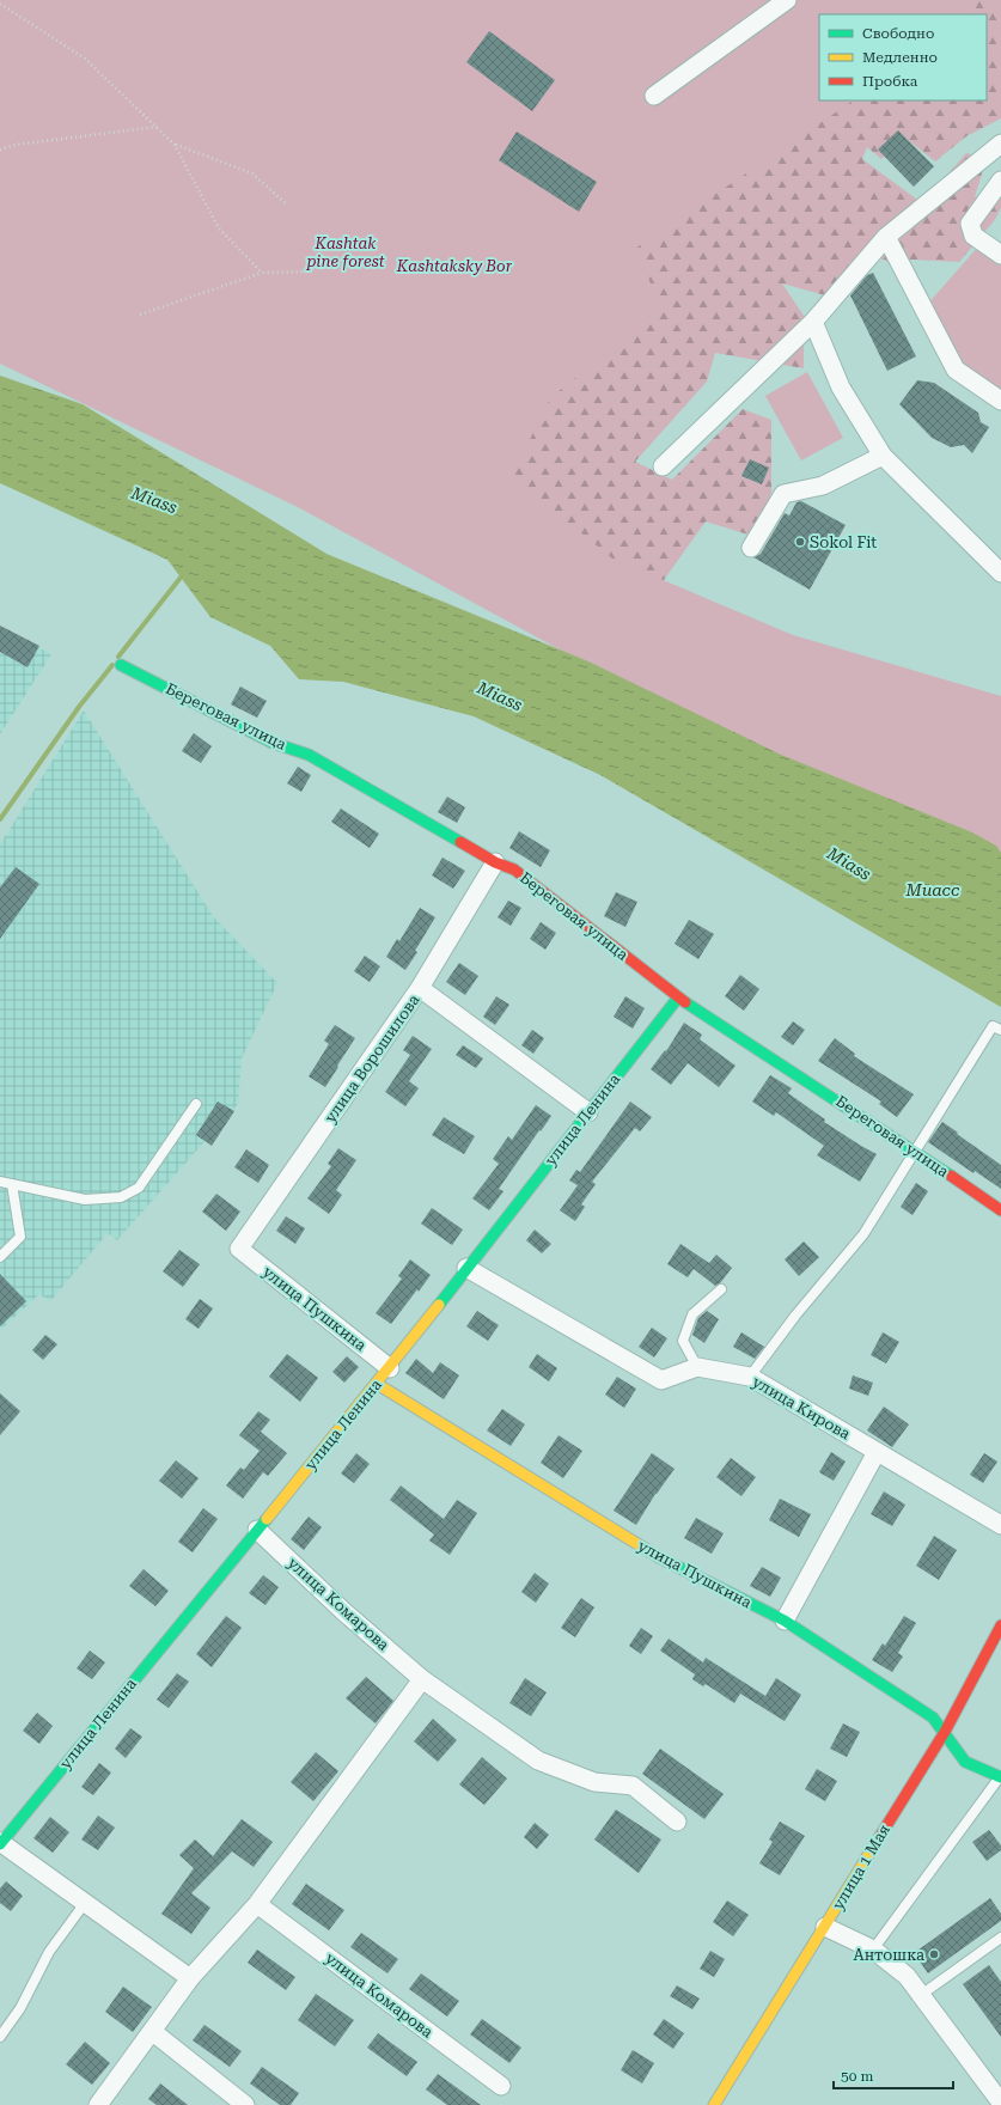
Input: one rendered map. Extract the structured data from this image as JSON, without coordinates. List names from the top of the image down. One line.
{"streets":{"street":["Береговая улица","улица Ворошилова","улица Ленина","улица Пушкина","улица Кирова","улица Комарова","улица 1 Мая"]},"crossings":[["Береговая улица","улица Ворошилова"],["Береговая улица","улица Ленина"],["улица Ворошилова","улица Пушкина"],["улица Ленина","улица Пушкина"],["улица Ленина","улица Комарова"],["улица Пушкина","улица 1 Мая"]],"water":["Miass","Миасс"],"parks":["Kashtak pine forest","Kashtaksky Bor"],"places":["Sokol Fit","Антошка"],"legend":["Свободно","Медленно","Пробка"],"scale_bar":"50 m"}
